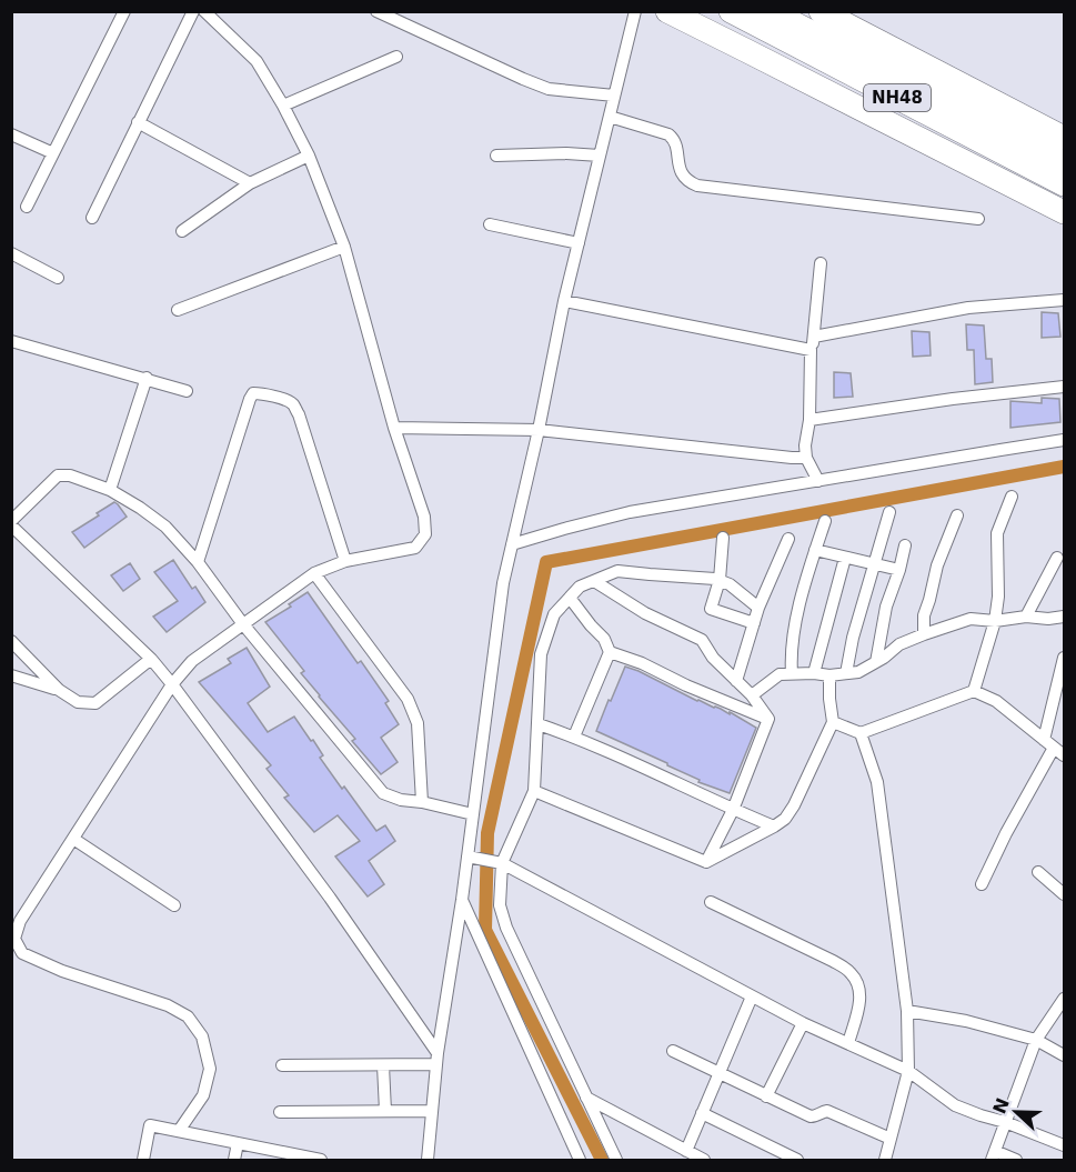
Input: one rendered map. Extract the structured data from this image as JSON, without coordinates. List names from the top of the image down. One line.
{"streets":{"highway":["NH48"]},"north":"left"}
